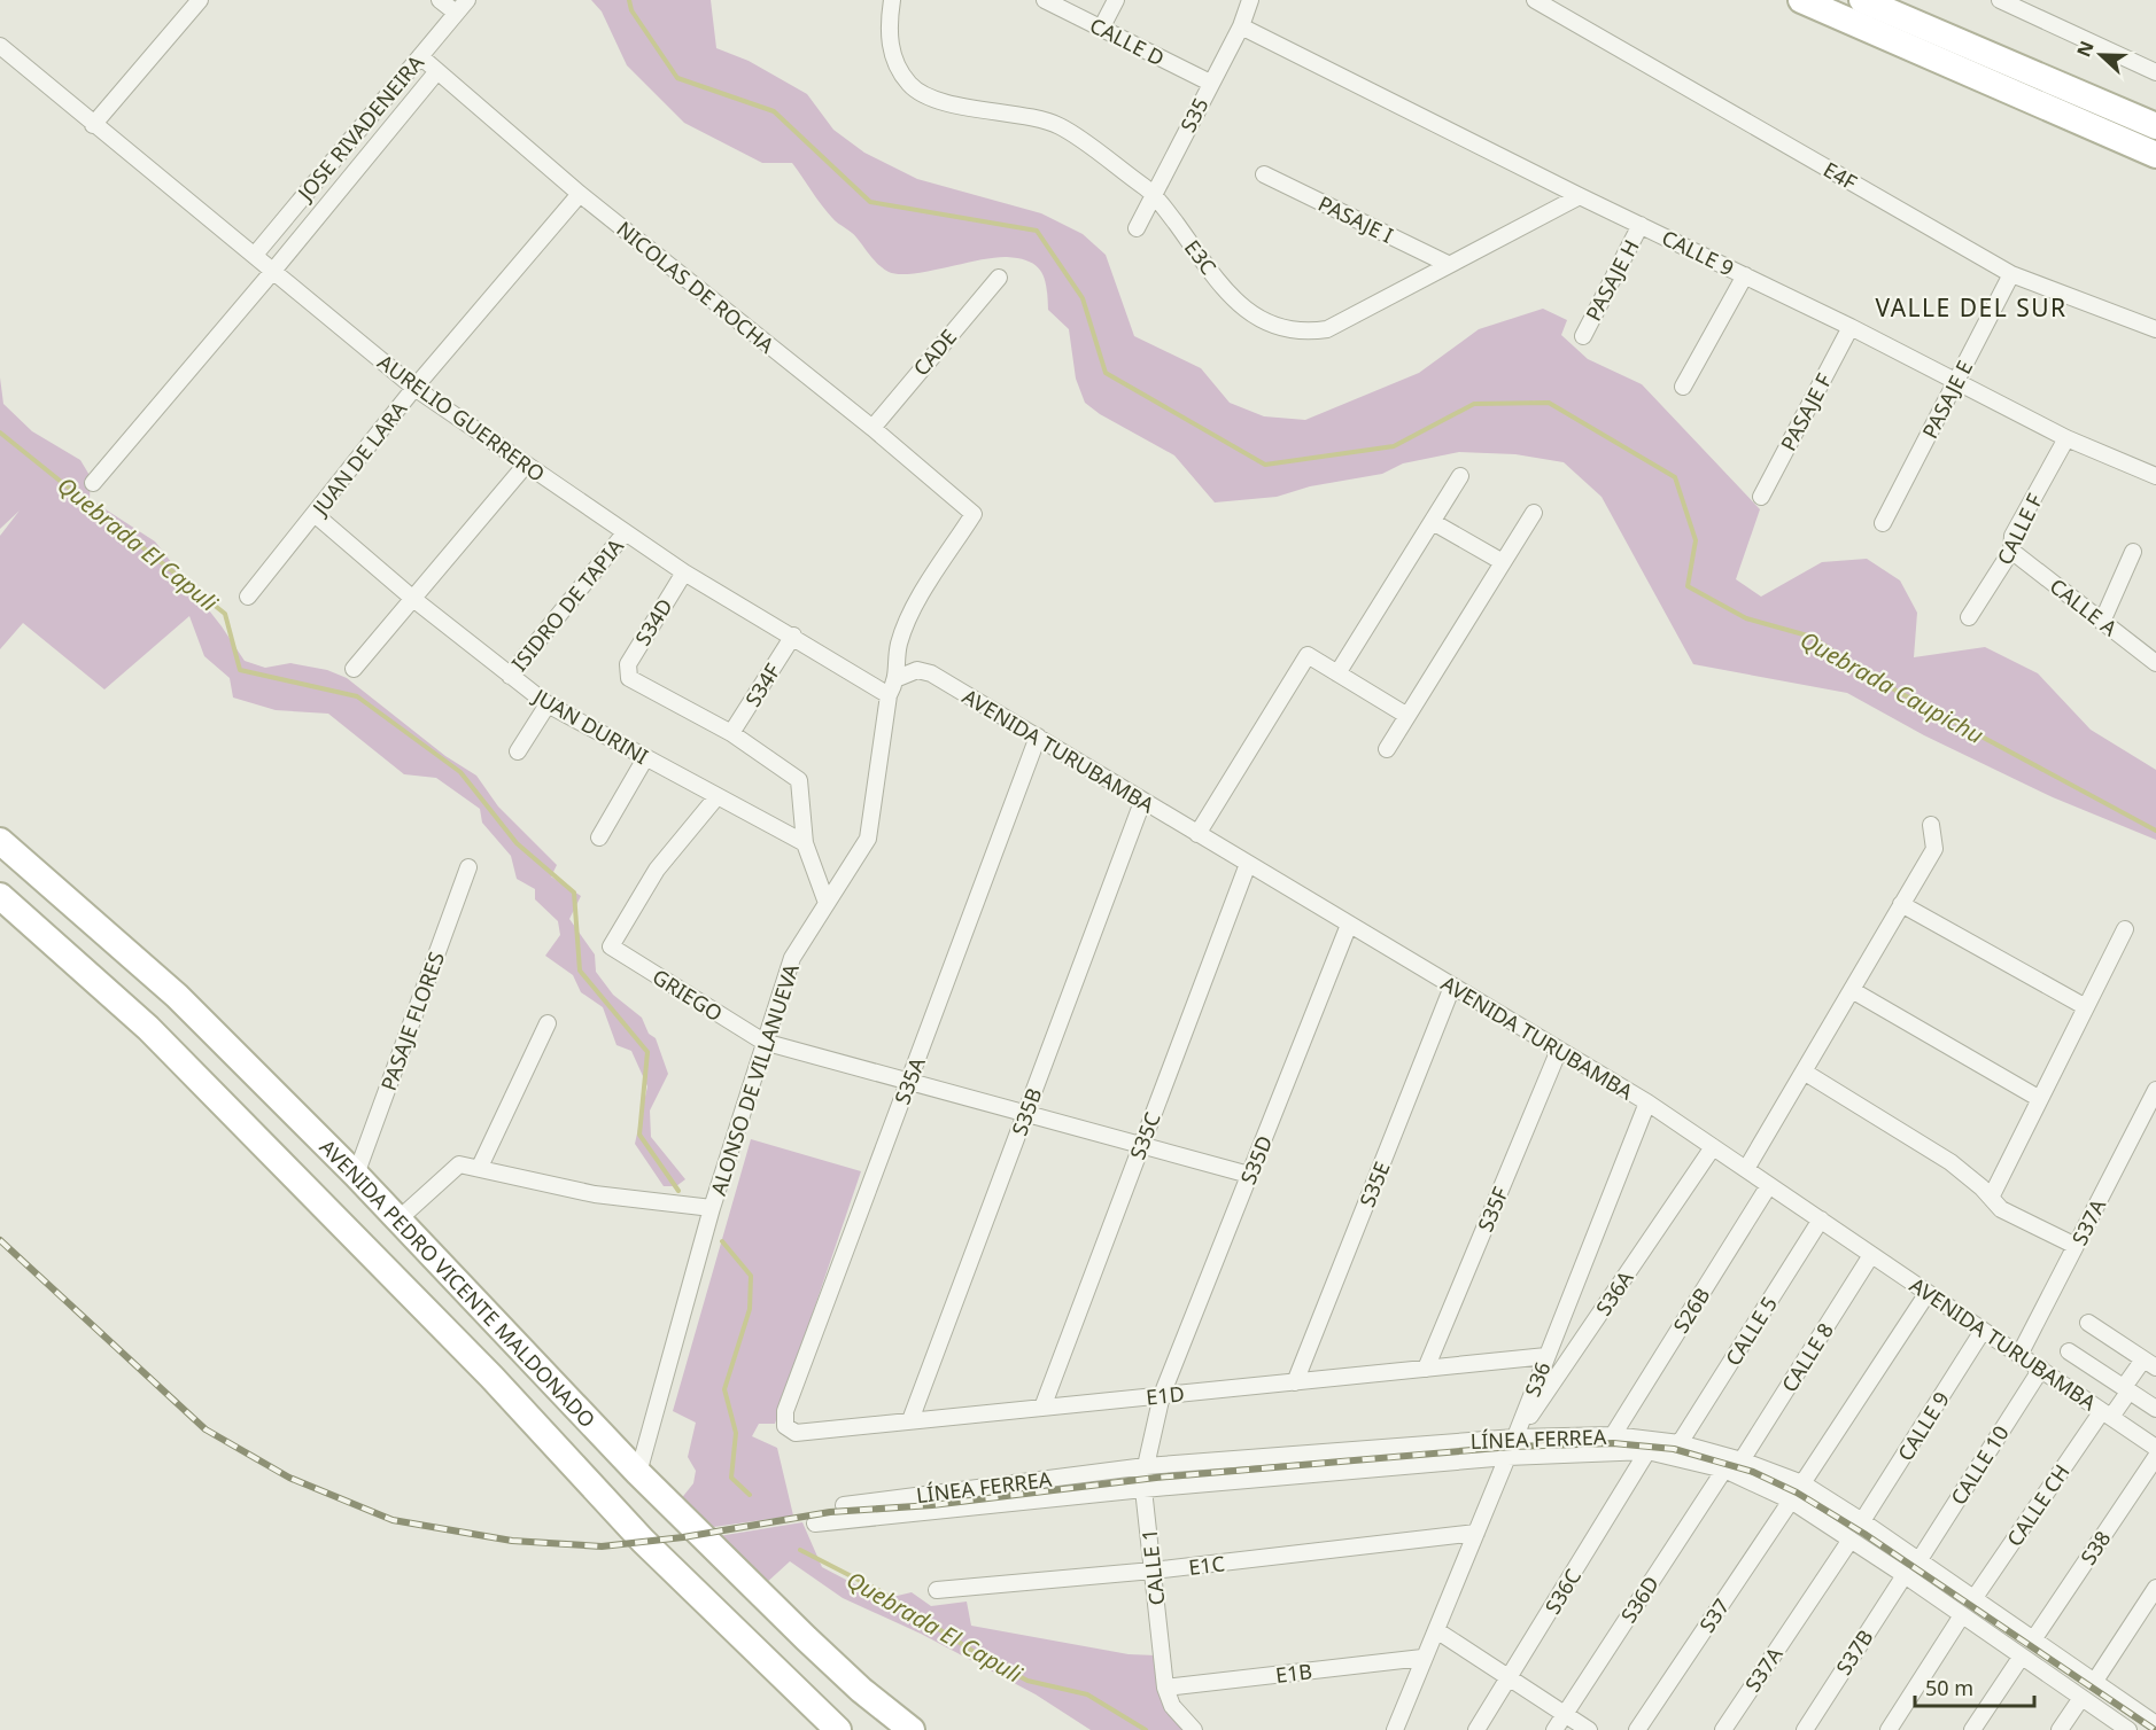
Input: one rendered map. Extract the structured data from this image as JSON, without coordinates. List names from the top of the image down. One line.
{"streets":{"main road":["AVENIDA PEDRO VICENTE MALDONADO"],"street":["CALLE D","S35","JOSE RIVADENEIRA","E4F","PASAJE I","CALLE 9","E3C","PASAJE H","NICOLAS DE ROCHA","CADE","PASAJE E","PASAJE F","AURELIO GUERRERO","JUAN DE LARA","CALLE F","ISIDRO DE TAPIA","CALLE A","S34D","S34F","JUAN DURINI","AVENIDA TURUBAMBA","GRIEGO","PASAJE FLORES","ALONSO DE VILLANUEVA","S35A","S35B","S35C","S35D","S35E","S35F","S37A","S36A","S26B","CALLE 5","CALLE 8","S36","E1D","LÍNEA FERREA","CALLE 10","CALLE CH","S38","E1C","CALLE 1","S36C","S36D","S37","S37B","E1B"]},"crossings":[["CALLE D","S35"],["S35","CALLE 9"],["S35","E3C"],["JOSE RIVADENEIRA","NICOLAS DE ROCHA"],["JOSE RIVADENEIRA","AURELIO GUERRERO"],["E4F","PASAJE E"],["PASAJE I","E3C"],["CALLE 9","E3C"],["CALLE 9","PASAJE H"],["CALLE 9","PASAJE E"],["CALLE 9","PASAJE F"],["CALLE 9","CALLE F"],["CALLE 9","AVENIDA TURUBAMBA"],["CALLE 9","LÍNEA FERREA"],["NICOLAS DE ROCHA","CADE"],["NICOLAS DE ROCHA","JUAN DE LARA"],["NICOLAS DE ROCHA","ALONSO DE VILLANUEVA"],["AURELIO GUERRERO","JUAN DE LARA"],["AURELIO GUERRERO","ISIDRO DE TAPIA"],["AURELIO GUERRERO","S34D"],["AURELIO GUERRERO","S34F"],["AURELIO GUERRERO","ALONSO DE VILLANUEVA"],["JUAN DE LARA","JUAN DURINI"],["CALLE F","CALLE A"],["ISIDRO DE TAPIA","JUAN DURINI"],["S34D","S34F"],["JUAN DURINI","GRIEGO"],["AVENIDA TURUBAMBA","ALONSO DE VILLANUEVA"],["AVENIDA TURUBAMBA","S35A"],["AVENIDA TURUBAMBA","S35B"],["AVENIDA TURUBAMBA","S35C"],["AVENIDA TURUBAMBA","S35D"],["AVENIDA TURUBAMBA","S35E"],["AVENIDA TURUBAMBA","S35F"],["AVENIDA TURUBAMBA","S37A"],["AVENIDA TURUBAMBA","S36A"],["AVENIDA TURUBAMBA","S26B"],["AVENIDA TURUBAMBA","CALLE 5"],["AVENIDA TURUBAMBA","CALLE 8"],["AVENIDA TURUBAMBA","S36"],["AVENIDA TURUBAMBA","CALLE 10"],["AVENIDA TURUBAMBA","CALLE CH"],["GRIEGO","ALONSO DE VILLANUEVA"],["GRIEGO","S35A"],["GRIEGO","S35B"],["GRIEGO","S35C"],["GRIEGO","S35D"],["PASAJE FLORES","AVENIDA PEDRO VICENTE MALDONADO"],["ALONSO DE VILLANUEVA","AVENIDA PEDRO VICENTE MALDONADO"],["S35A","E1D"],["S35B","E1D"],["S35C","E1D"],["S35D","E1D"],["S35D","CALLE 1"],["S35E","E1D"],["S35F","E1D"],["S37A","LÍNEA FERREA"],["S36A","S36"],["S36A","LÍNEA FERREA"],["S26B","LÍNEA FERREA"],["CALLE 5","LÍNEA FERREA"],["CALLE 8","LÍNEA FERREA"],["S36","E1D"],["S36","LÍNEA FERREA"],["S36","E1C"],["S36","E1B"],["E1D","CALLE 1"],["LÍNEA FERREA","CALLE 10"],["LÍNEA FERREA","CALLE CH"],["LÍNEA FERREA","S38"],["LÍNEA FERREA","CALLE 1"],["LÍNEA FERREA","S36C"],["LÍNEA FERREA","S36D"],["LÍNEA FERREA","S37"],["LÍNEA FERREA","S37B"],["E1C","CALLE 1"],["CALLE 1","E1B"]],"districts":["VALLE DEL SUR"],"water":["Quebrada El Capuli","Quebrada Caupichu"],"scale_bar":"50 m","north":"left"}
